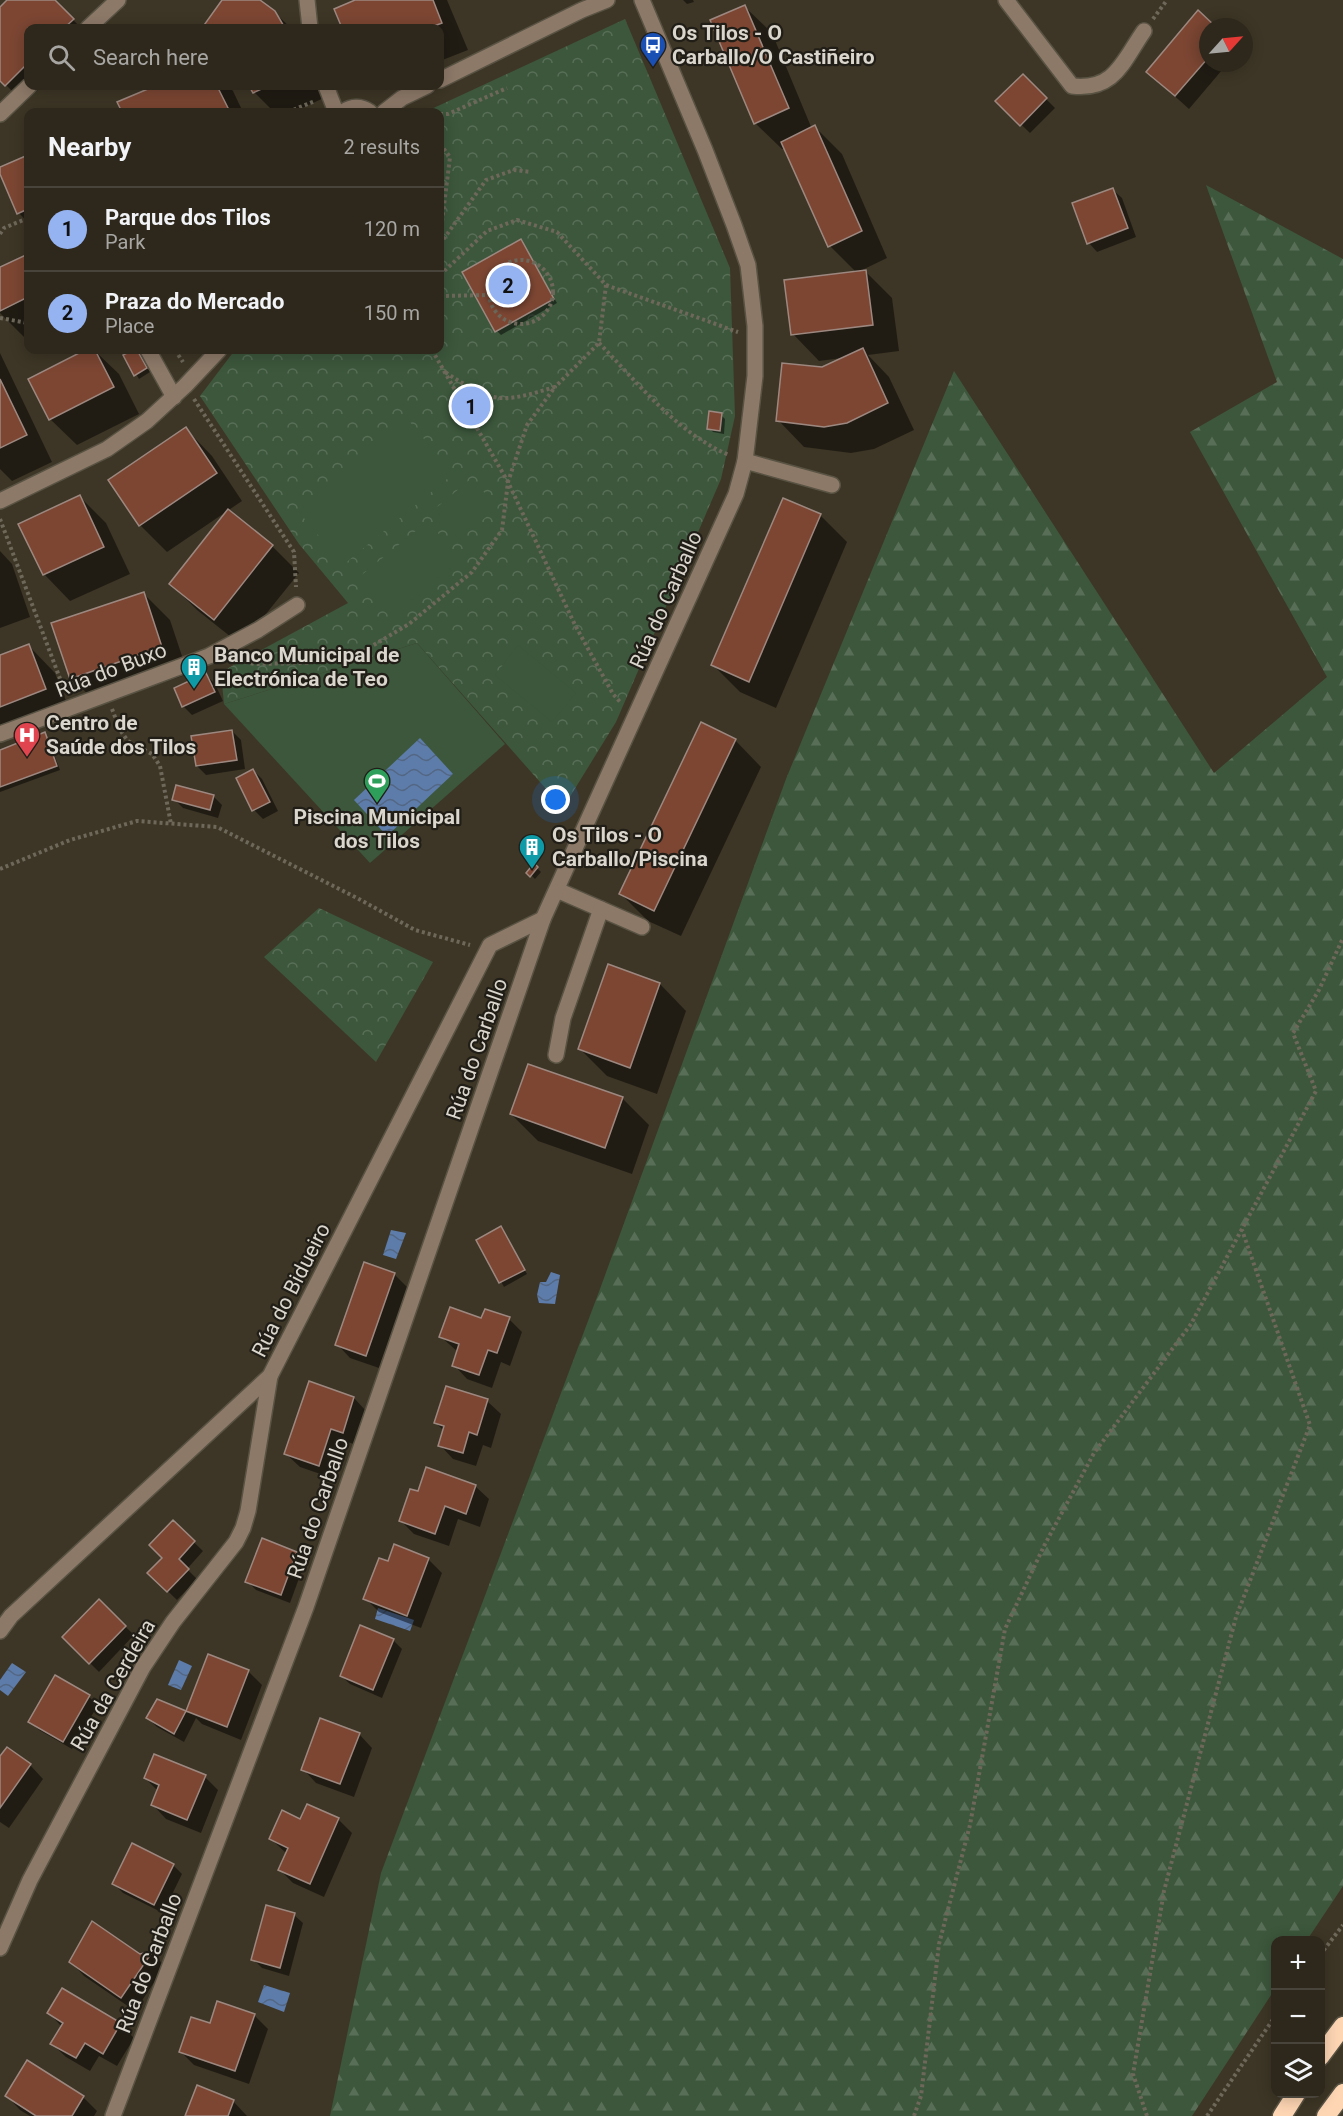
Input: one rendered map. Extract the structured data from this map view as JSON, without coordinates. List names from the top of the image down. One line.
{"streets":{"street":["Rúa do Carballo","Rúa do Buxo","Rúa do Bidueiro","Rúa da Cerdeira"]},"crossings":[["Rúa do Carballo","Rúa do Bidueiro"],["Rúa do Bidueiro","Rúa da Cerdeira"]],"places":{"bus stop":["Os Tilos - O Carballo/O Castiñeiro"],"building":["Banco Municipal de Electrónica de Teo","Os Tilos - O Carballo/Piscina"],"hospital":["Centro de Saúde dos Tilos"],"sports":["Piscina Municipal dos Tilos"]},"north":"top right","page":{"search":"Search here","heading":["Nearby","2 results"],"list":[{"mark":"1","name":"Parque dos Tilos","note":"Park","value":"120 m"},{"mark":"2","name":"Praza do Mercado","note":"Place","value":"150 m"}],"pins":["2","1"],"map_buttons":["+","−"]}}
